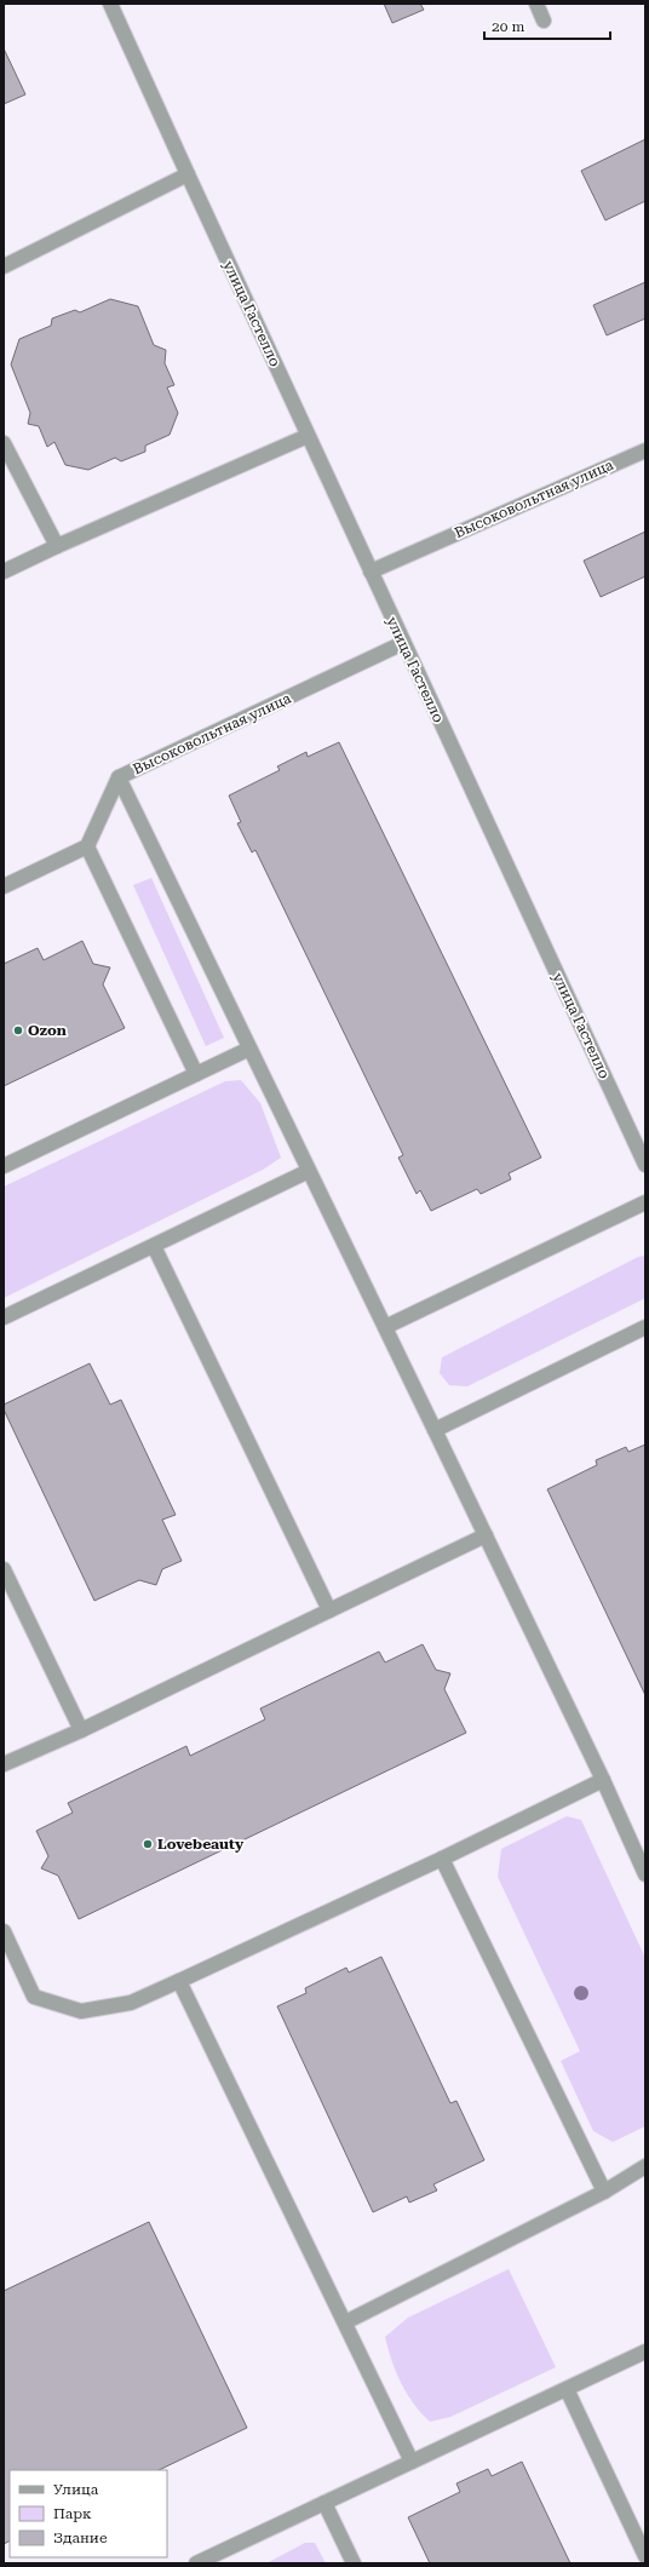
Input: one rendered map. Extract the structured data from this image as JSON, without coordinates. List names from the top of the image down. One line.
{"streets":{"street":["улица Гастелло","Высоковольтная улица"]},"crossings":[["улица Гастелло","Высоковольтная улица"]],"places":["Ozon","Lovebeauty"],"legend":["Улица","Парк","Здание"],"scale_bar":"20 m"}
